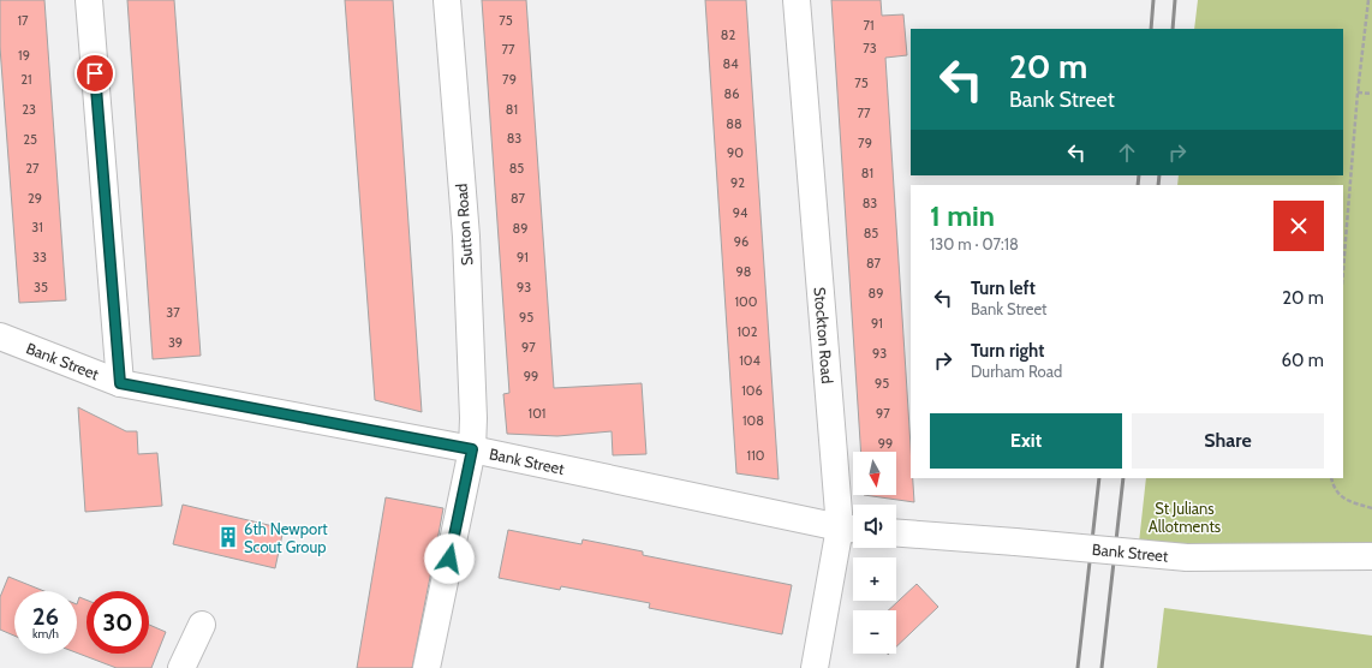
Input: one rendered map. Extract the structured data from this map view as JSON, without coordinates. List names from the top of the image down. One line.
{"streets":{"street":["Sutton Road","Stockton Road","Bank Street"]},"crossings":[["Sutton Road","Bank Street"],["Stockton Road","Bank Street"]],"parks":["St Julians Allotments"],"places":{"building":["6th Newport Scout Group"]},"house_numbers":["17","75","71","82","73","77","19","84","21","79","75","86","23","81","77","88","83","25","79","90","27","85","81","92","29","87","83","94","31","89","85","96","33","91","87","98","35","93","89","100","37","95","91","102","39","97","93","104","99","95","106","101","97","108","99","110"],"north":"bottom","page":{"turn":["20 m","Bank Street"],"heading":["1 min","130 m · 07:18"],"list":[{"name":"Turn left","note":"Bank Street","value":"20 m"},{"name":"Turn right","note":"Durham Road","value":"60 m"}],"buttons":["Exit","Share"],"map_buttons":["+","−"],"speed":"26 km/h","limit":"30"}}
